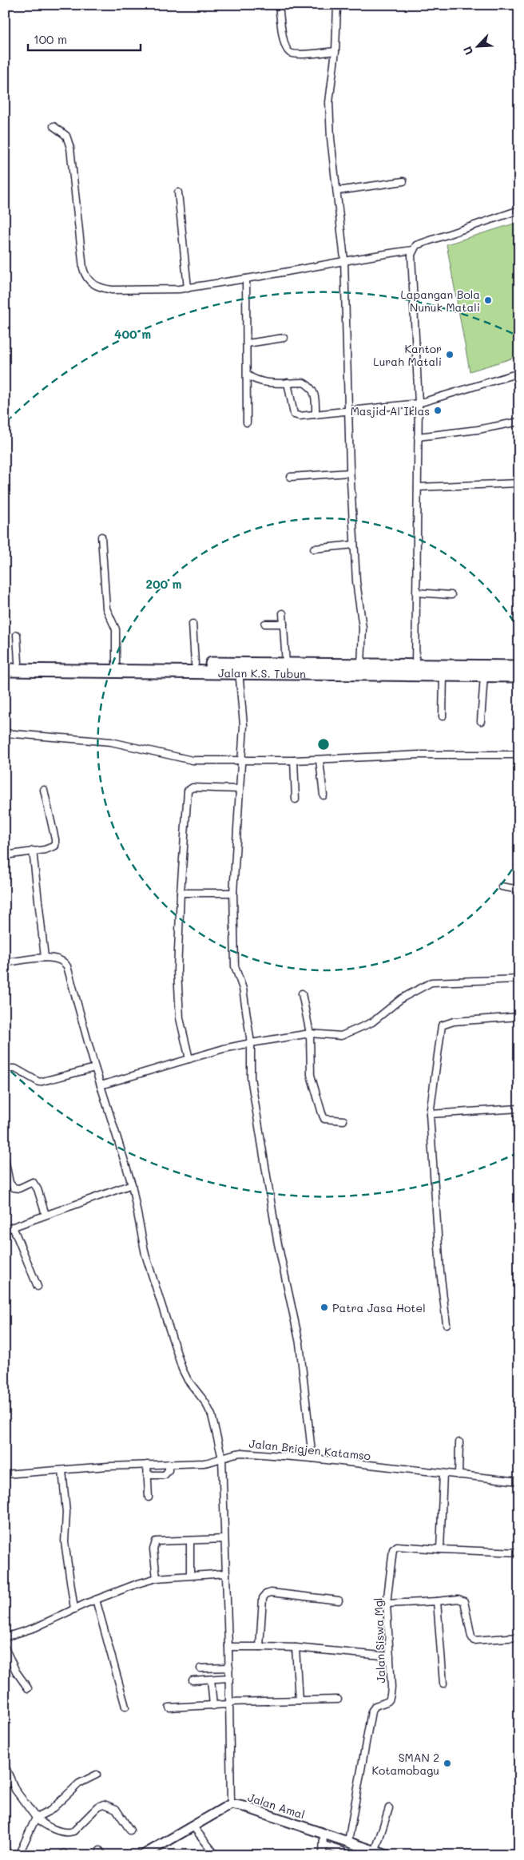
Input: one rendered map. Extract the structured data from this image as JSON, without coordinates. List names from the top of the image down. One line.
{"streets":{"highway":["Jalan K.S. Tubun"],"street":["Jalan Brigjen Katamso","Jalan Siswa Mgl","Jalan Amal"]},"crossings":[["Jalan Siswa Mgl","Jalan Amal"]],"places":["Lapangan Bola Nunuk Matali","Kantor Lurah Matali","Masjid Al Iklas","Patra Jasa Hotel","SMAN 2 Kotamobagu"],"scale_bar":"100 m","north":"bottom left","rings":["400 m","200 m"]}
